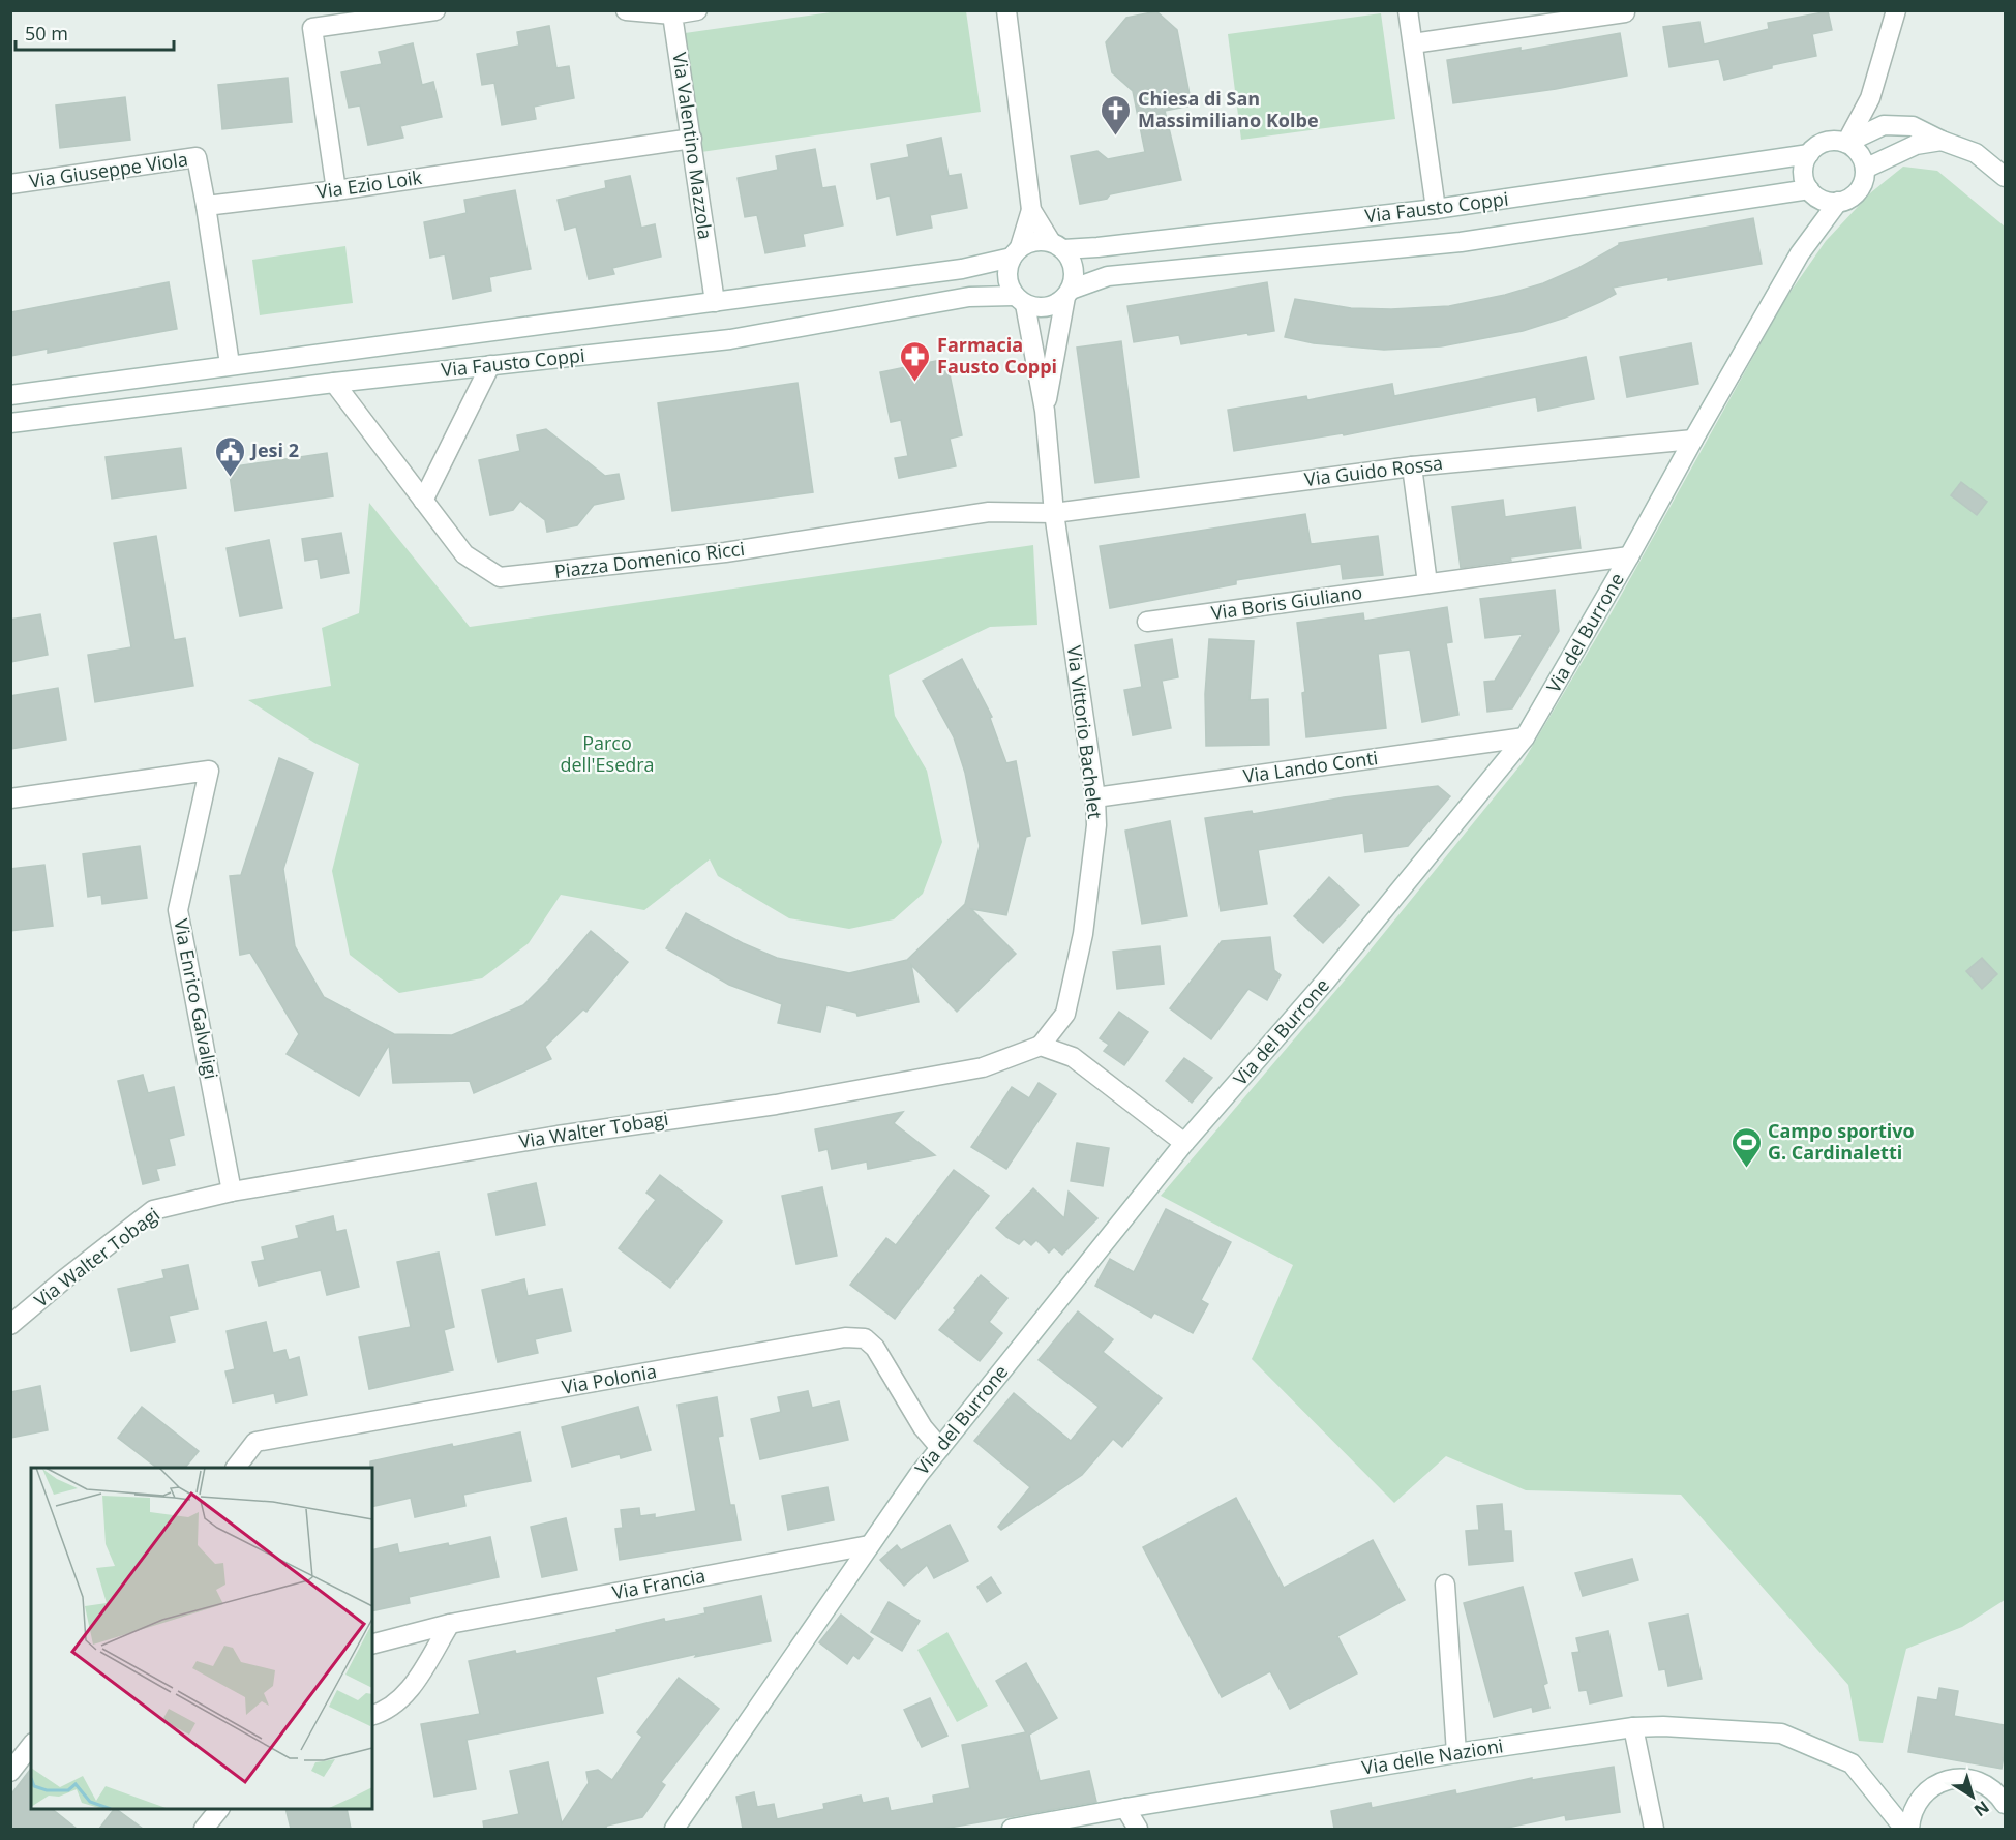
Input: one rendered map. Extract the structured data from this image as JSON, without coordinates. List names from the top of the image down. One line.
{"streets":{"street":["Via Valentino Mazzola","Via Giuseppe Viola","Via Ezio Loik","Via Fausto Coppi","Via Guido Rossa","Piazza Domenico Ricci","Via Boris Giuliano","Via del Burrone","Via Vittorio Bachelet","Via Lando Conti","Via Enrico Galvaligi","Via Walter Tobagi","Via Polonia","Via Francia","Via delle Nazioni"]},"crossings":[["Via Valentino Mazzola","Via Ezio Loik"],["Via Valentino Mazzola","Via Fausto Coppi"],["Via Giuseppe Viola","Via Ezio Loik"],["Via Fausto Coppi","Piazza Domenico Ricci"],["Via Fausto Coppi","Via del Burrone"],["Via Fausto Coppi","Via Vittorio Bachelet"],["Via Guido Rossa","Piazza Domenico Ricci"],["Via Guido Rossa","Via del Burrone"],["Via Guido Rossa","Via Vittorio Bachelet"],["Piazza Domenico Ricci","Via Vittorio Bachelet"],["Via Boris Giuliano","Via del Burrone"],["Via del Burrone","Via Lando Conti"],["Via del Burrone","Via Polonia"],["Via del Burrone","Via Francia"],["Via Vittorio Bachelet","Via Lando Conti"],["Via Vittorio Bachelet","Via Walter Tobagi"],["Via Enrico Galvaligi","Via Walter Tobagi"]],"parks":["Parco dell'Esedra"],"places":{"church":["Chiesa di San Massimiliano Kolbe"],"pharmacy":["Farmacia Fausto Coppi"],"public building":["Jesi 2"],"sports":["Campo sportivo G. Cardinaletti"]},"scale_bar":"50 m","north":"bottom right"}
